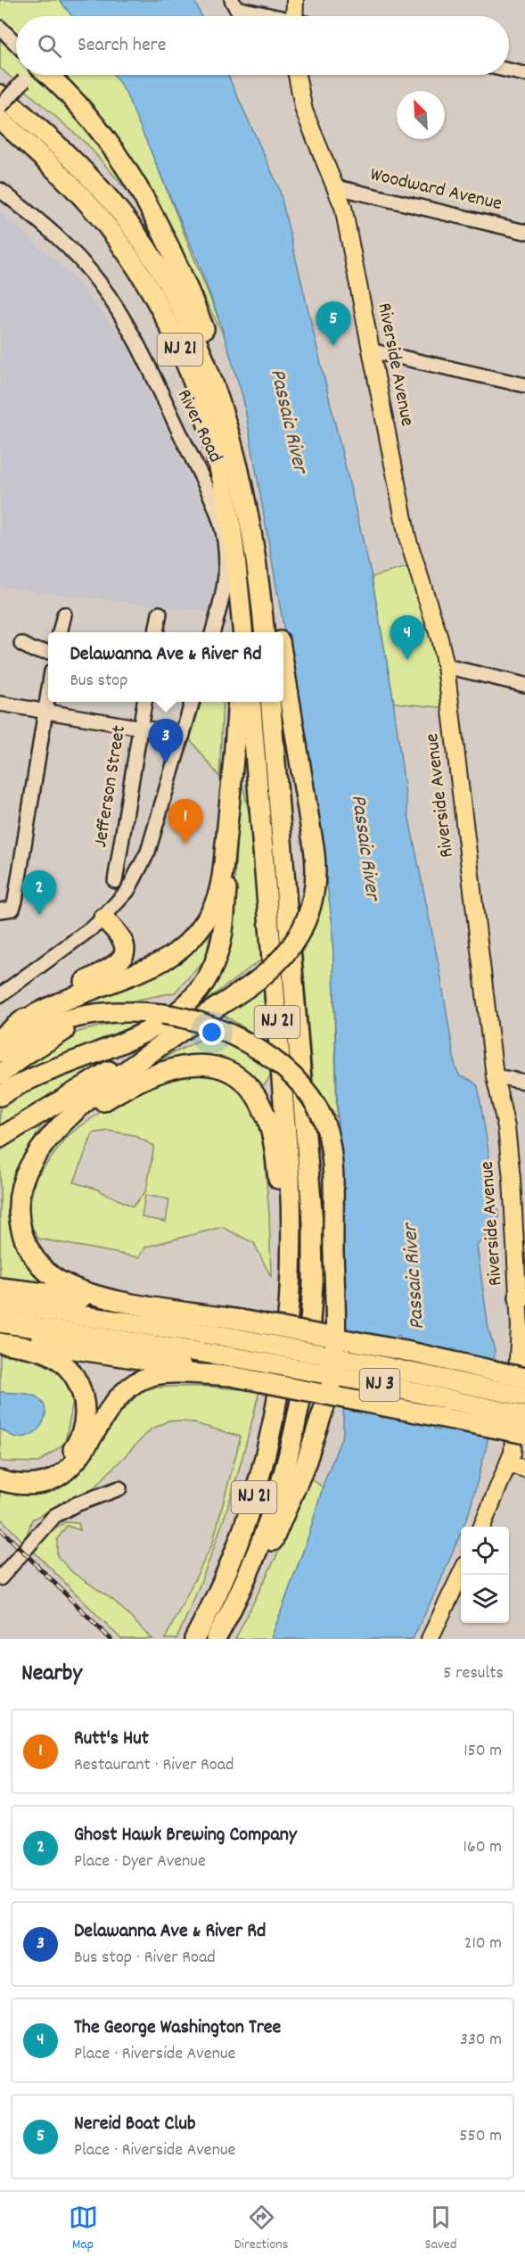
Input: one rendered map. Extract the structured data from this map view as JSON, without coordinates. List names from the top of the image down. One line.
{"streets":{"highway":["NJ 21","NJ 3"],"main road":["Riverside Avenue"],"street":["Woodward Avenue","River Road","Jefferson Street"]},"crossings":[["Woodward Avenue","Riverside Avenue"]],"water":["Passaic River"],"north":"top left","page":{"search":"Search here","pins":["5","4","3","1","2"],"popup":["Delawanna Ave & River Rd","Bus stop"],"heading":["Nearby","5 results"],"list":[{"mark":"1","name":"Rutt's Hut","note":"Restaurant · River Road","value":"150 m"},{"mark":"2","name":"Ghost Hawk Brewing Company","note":"Place · Dyer Avenue","value":"160 m"},{"mark":"3","name":"Delawanna Ave & River Rd","note":"Bus stop · River Road","value":"210 m"},{"mark":"4","name":"The George Washington Tree","note":"Place · Riverside Avenue","value":"330 m"},{"mark":"5","name":"Nereid Boat Club","note":"Place · Riverside Avenue","value":"550 m"}],"nav":["Map","Directions","Saved"]}}
